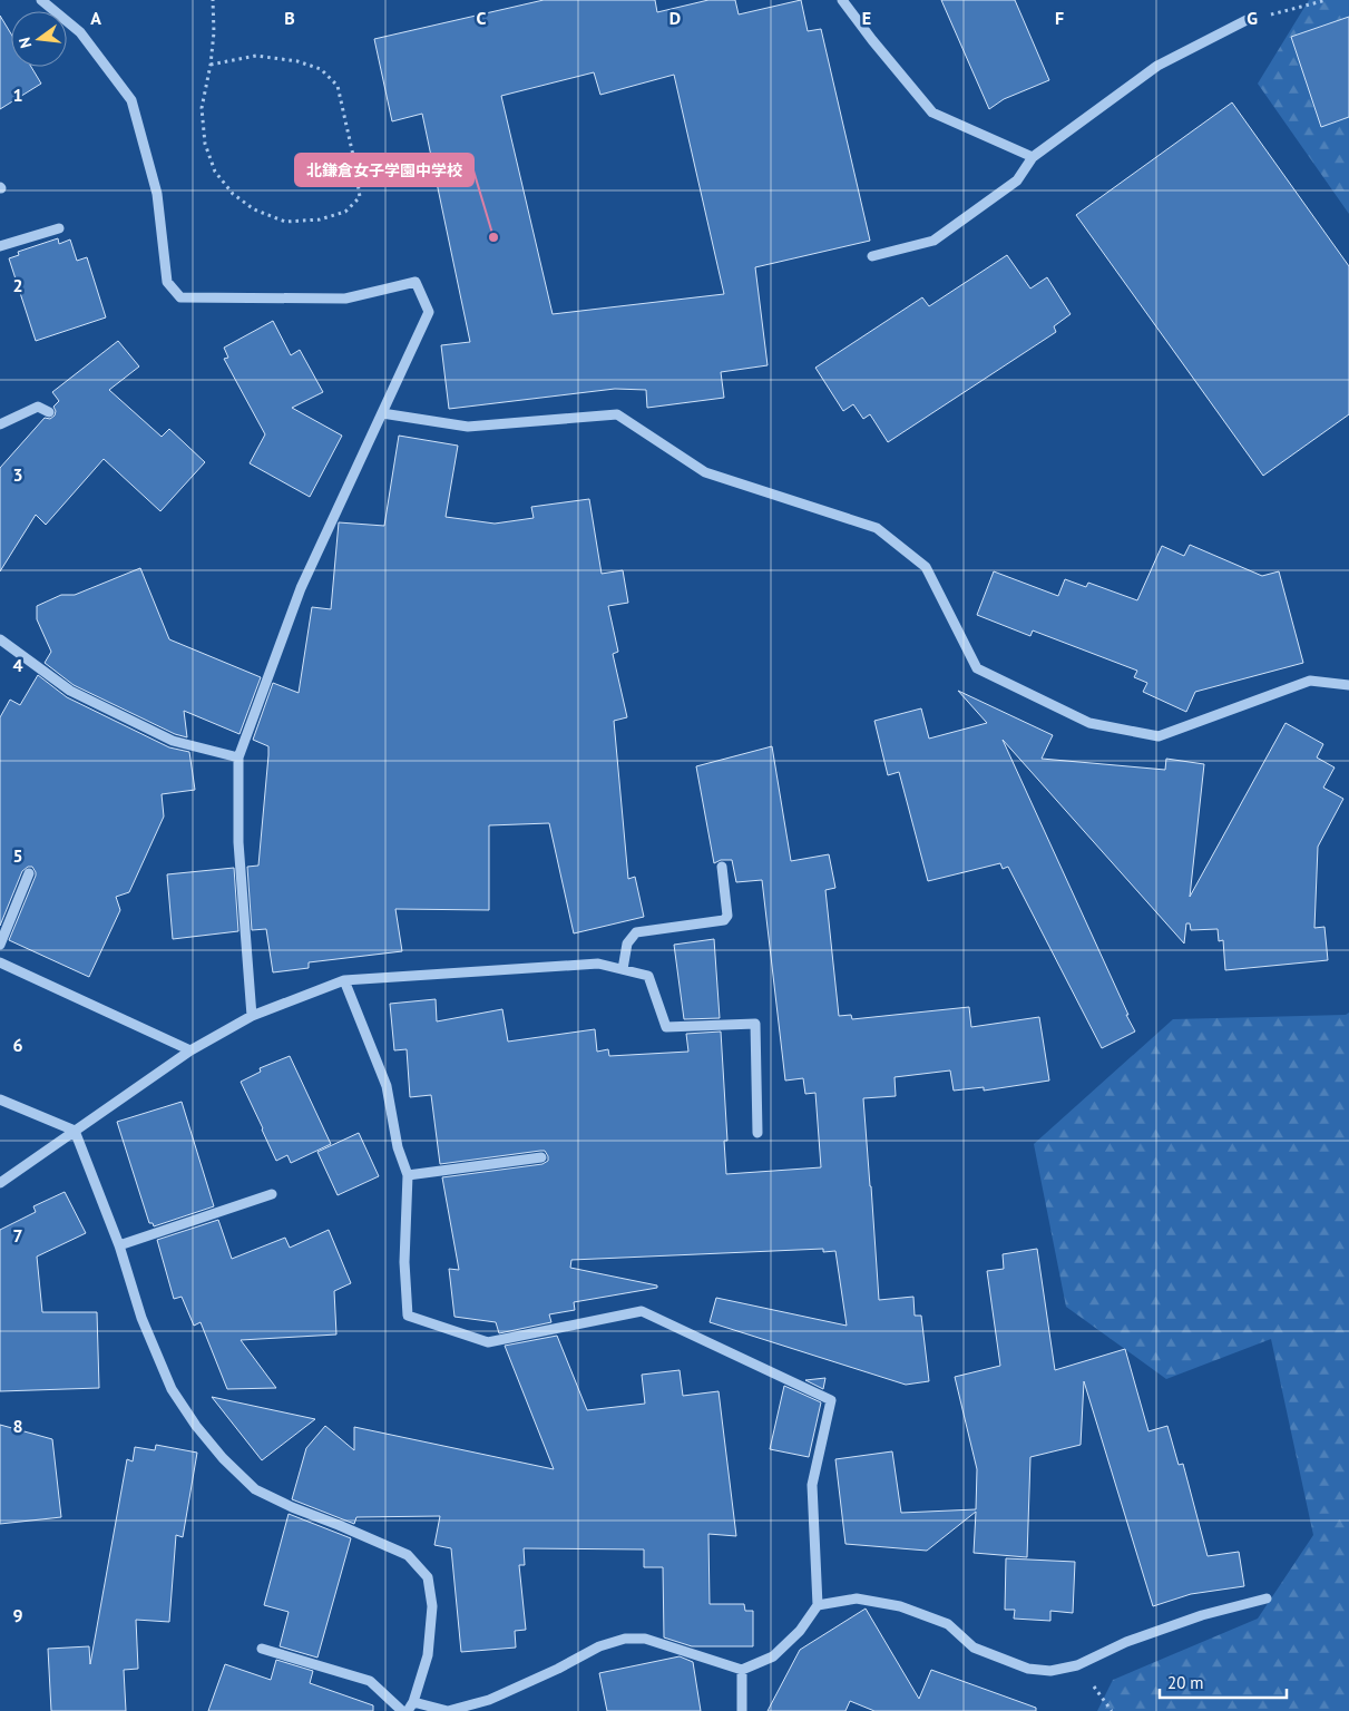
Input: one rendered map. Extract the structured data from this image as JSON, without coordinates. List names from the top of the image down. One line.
{"places":["北鎌倉女子学園中学校"],"scale_bar":"20 m","north":"left","grid":{"columns":["A","B","C","D","E","F","G"],"rows":["1","2","3","4","5","6","7","8","9"]}}
